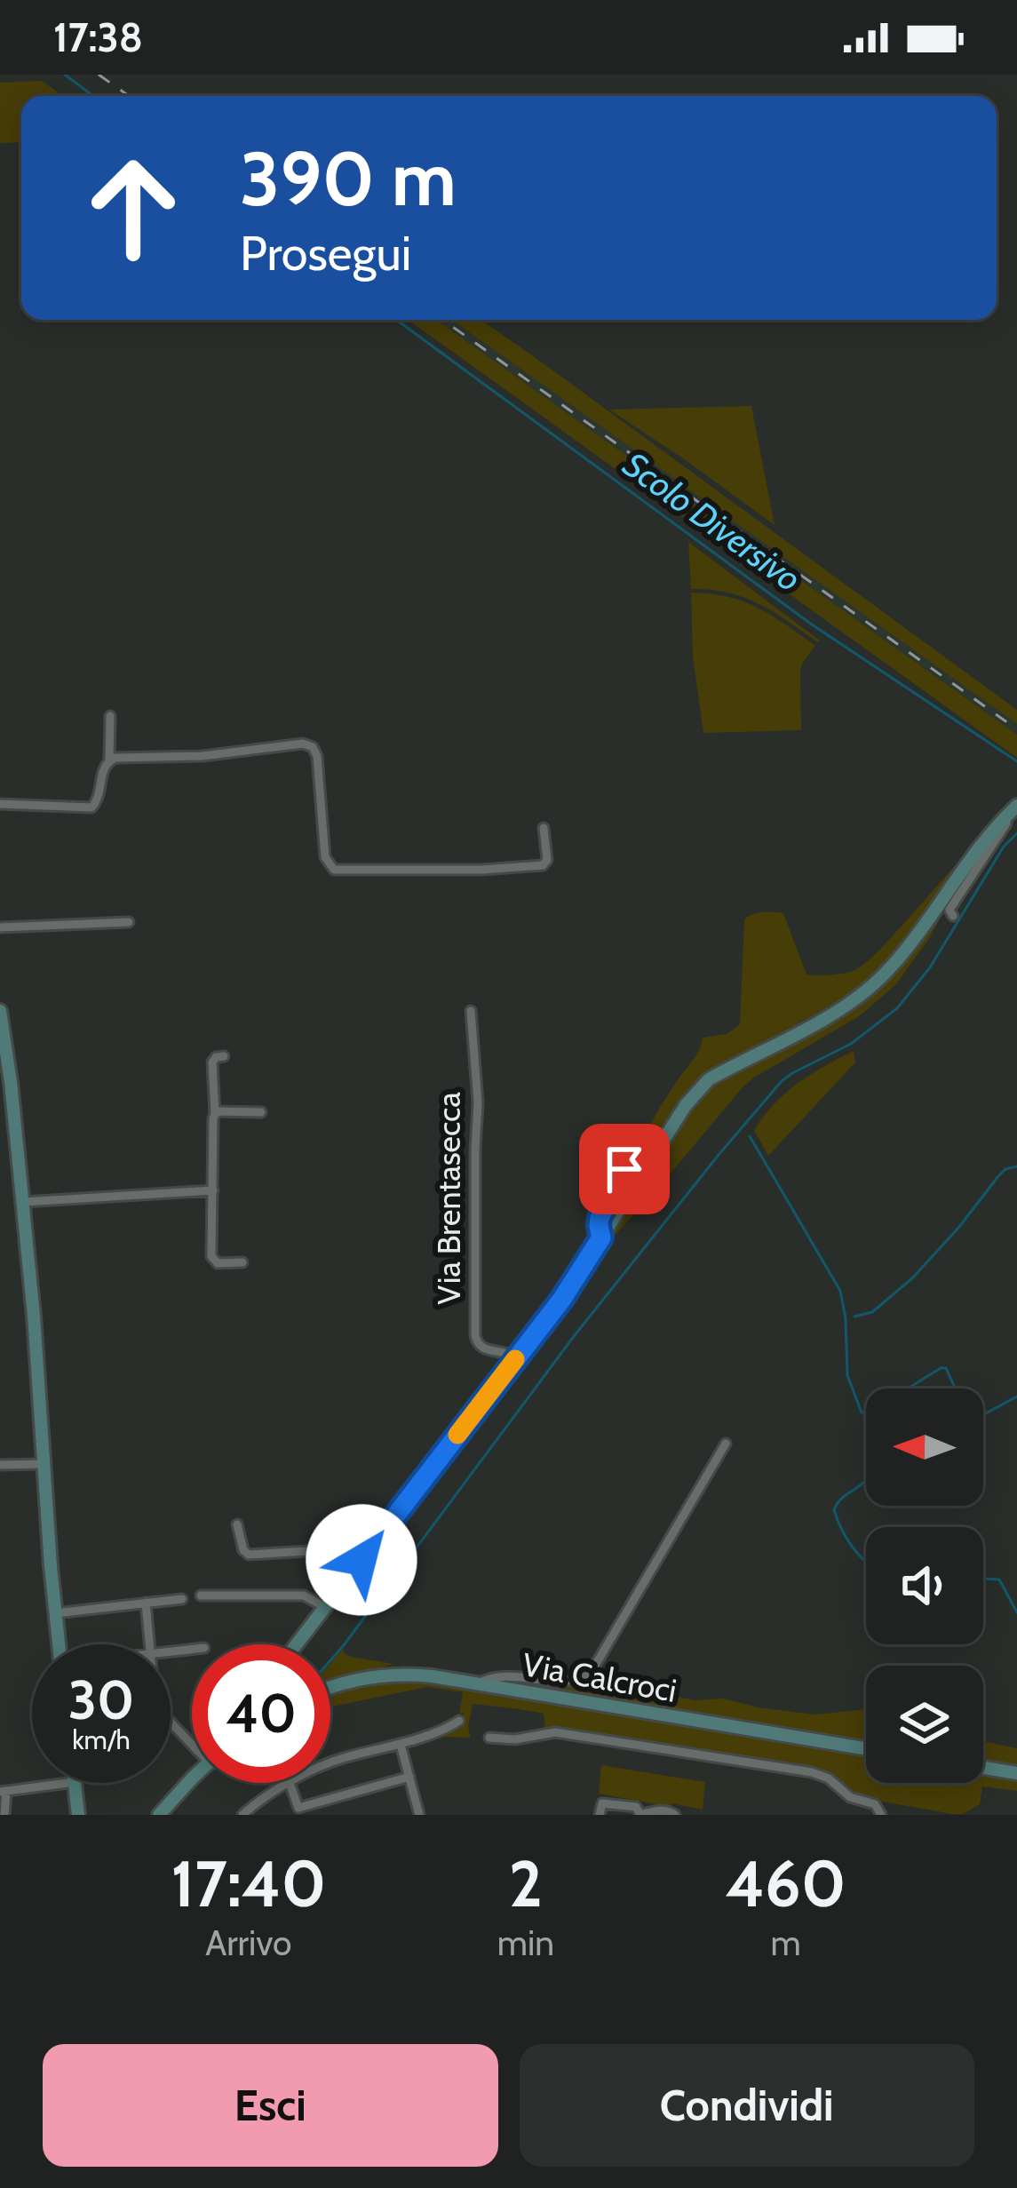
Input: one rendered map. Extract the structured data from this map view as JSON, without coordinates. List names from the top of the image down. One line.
{"streets":{"main road":["Via Calcroci"],"street":["Via Brentasecca"]},"water":["Scolo Diversivo"],"north":"left","page":{"status":"17:38","turn":["390 m","Prosegui"],"speed":"30 km/h","limit":"40","eta":["17:40","Arrivo","2","min","460","m"],"buttons":["Esci","Condividi"]}}
